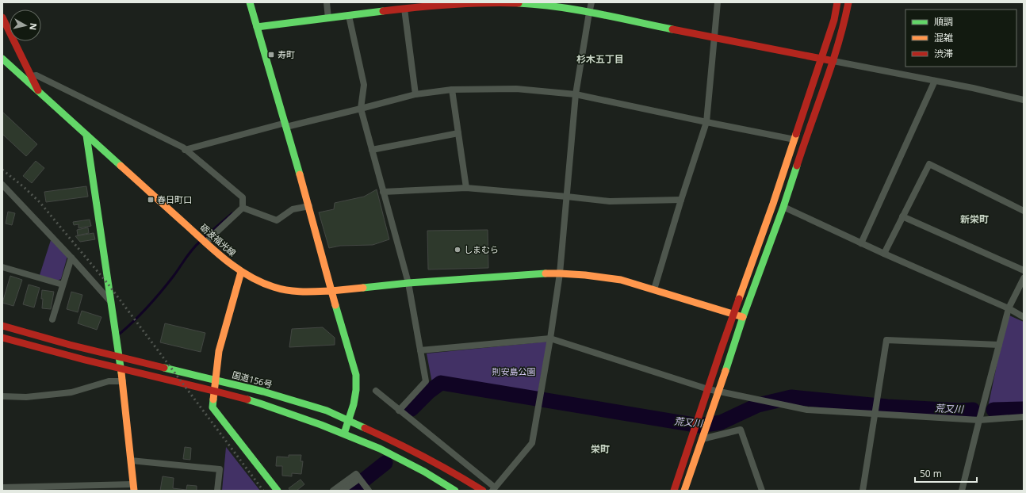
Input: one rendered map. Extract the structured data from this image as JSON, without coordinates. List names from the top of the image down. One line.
{"streets":{"main road":["砺波福光線","国道156号"]},"districts":["杉木五丁目","新栄町","栄町"],"water":["荒又川"],"parks":["則安島公園"],"places":{"transit":["寿町","春日町口"],"other":["しまむら"]},"legend":["順調","混雑","渋滞"],"scale_bar":"50 m","north":"right"}
